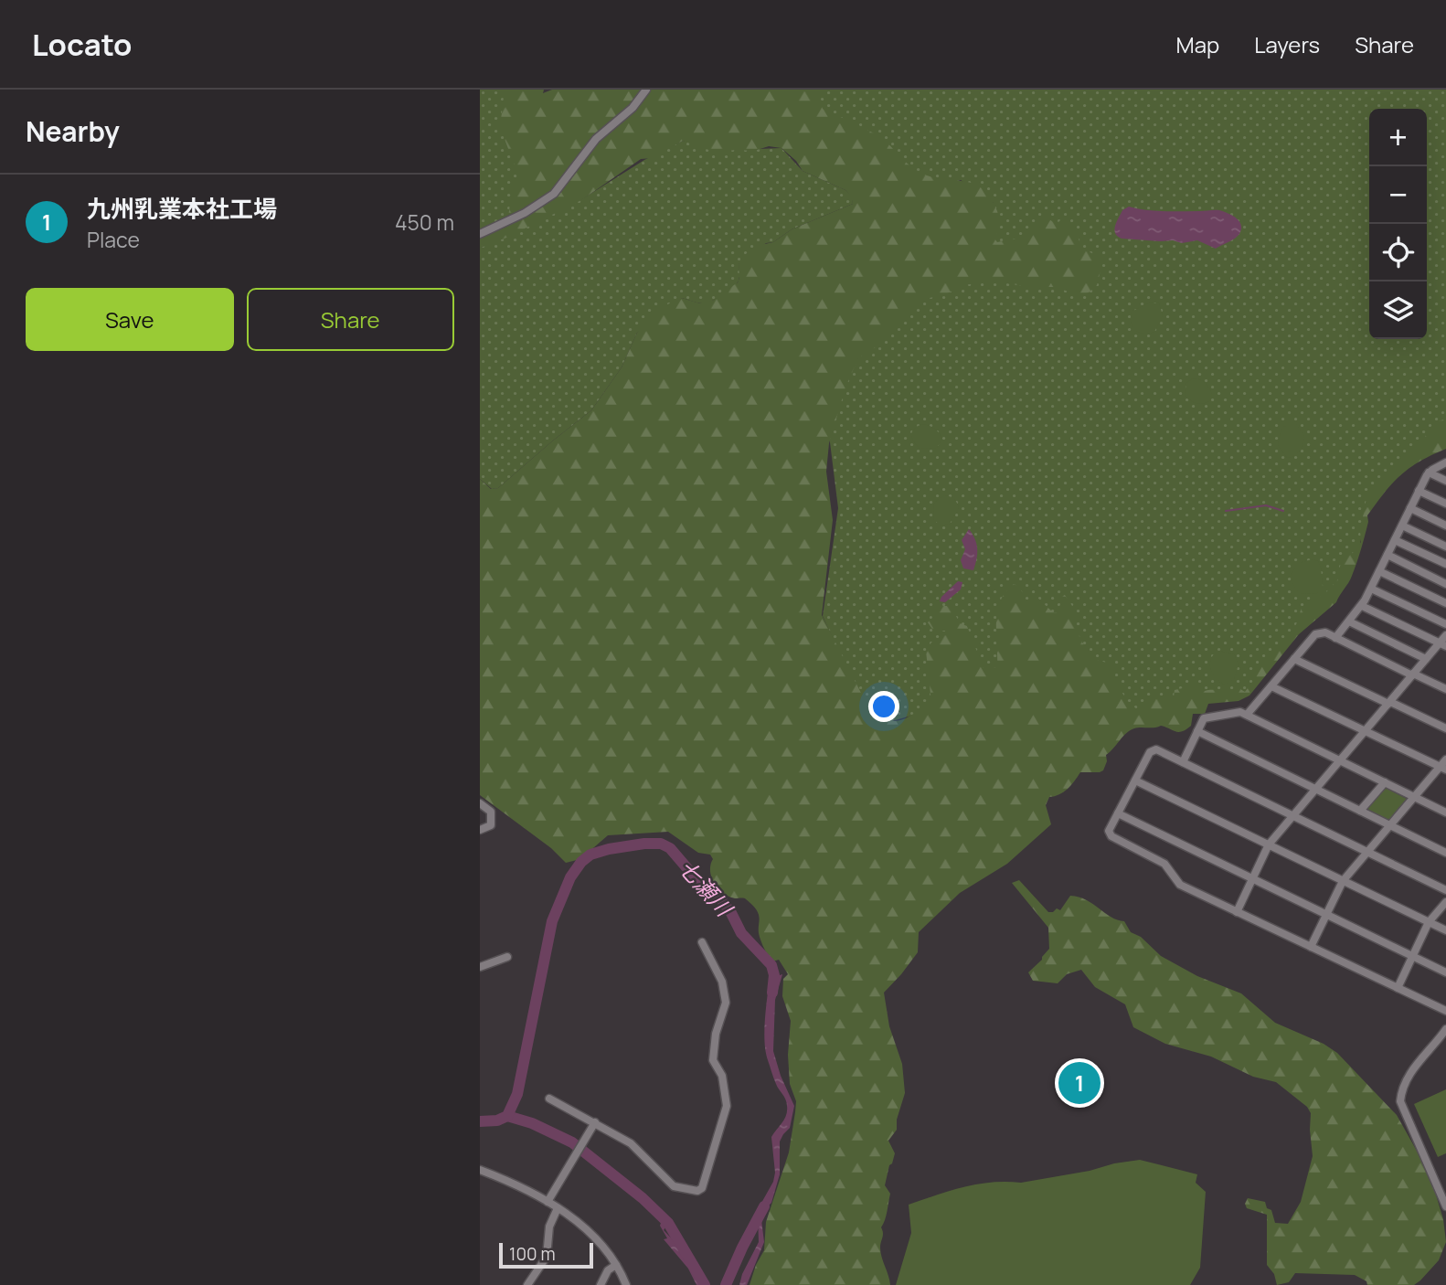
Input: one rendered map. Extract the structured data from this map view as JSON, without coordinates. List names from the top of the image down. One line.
{"water":["七瀬川"],"scale_bar":"100 m","page":{"header":"Locato","nav":["Map","Layers","Share"],"heading":"Nearby","map_buttons":["+","−"],"list":[{"mark":"1","name":"九州乳業本社工場","note":"Place","value":"450 m"}],"buttons":["Save","Share"],"pins":"1","scale":"100 m"}}
